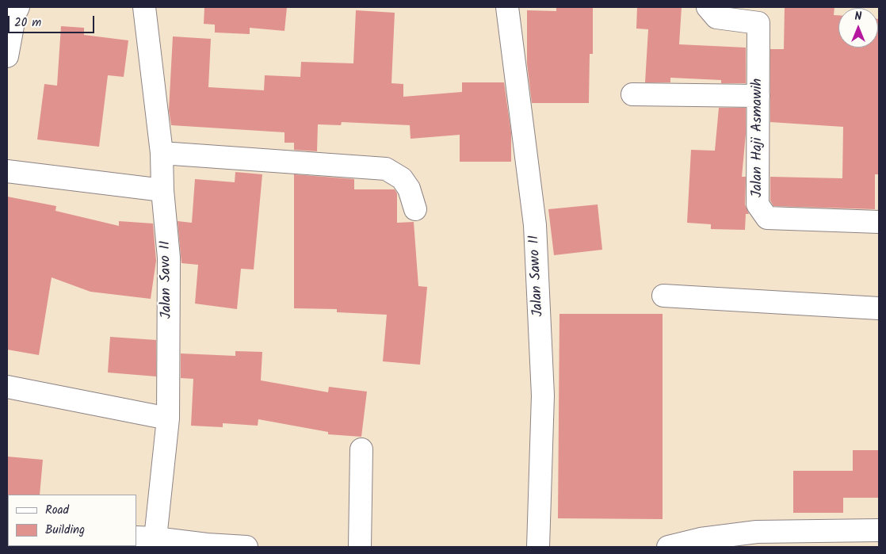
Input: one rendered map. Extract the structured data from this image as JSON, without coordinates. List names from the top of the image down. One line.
{"streets":{"street":["Jalan Haji Asmawih","Jalan Sawo II","Jalan Savo II"]},"legend":["Road","Building"],"scale_bar":"20 m","north":"top"}
